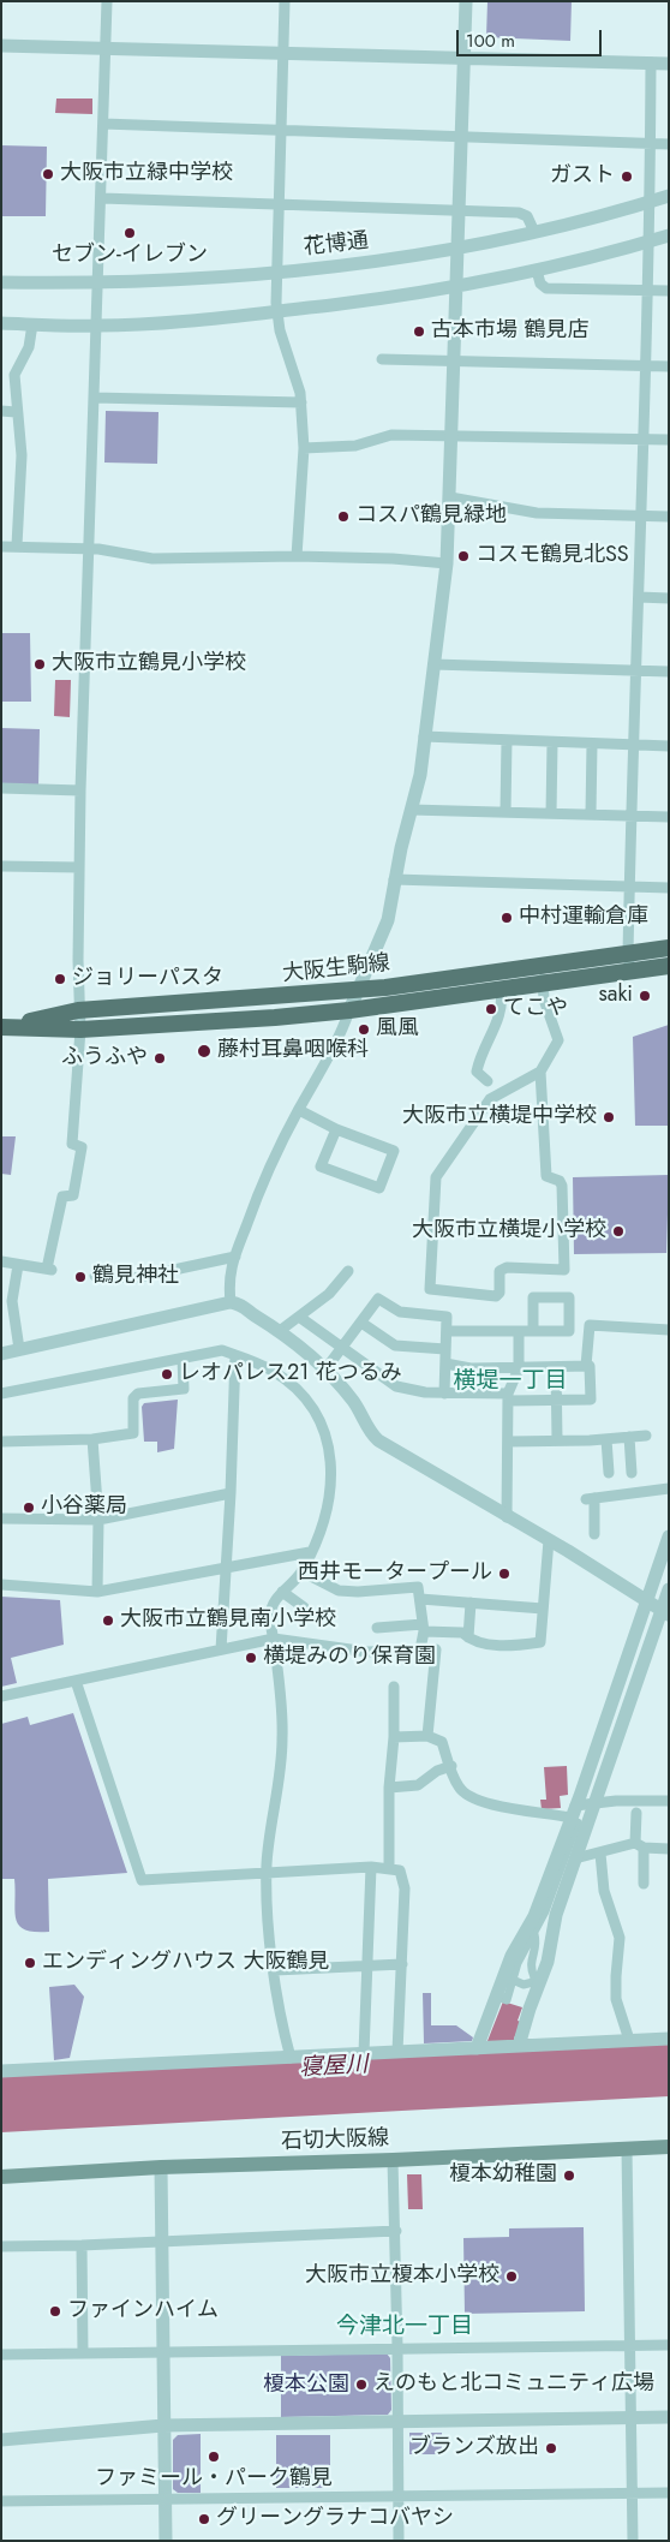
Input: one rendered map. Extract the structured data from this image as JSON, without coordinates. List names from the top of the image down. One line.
{"streets":{"main road":["大阪生駒線","石切大阪線"],"street":["花博通"]},"districts":["横堤一丁目","今津北一丁目"],"water":["寝屋川"],"parks":["榎本公園"],"places":["大阪市立緑中学校","ガスト","セブン-イレブン","古本市場 鶴見店","コスパ鶴見緑地","コスモ鶴見北SS","大阪市立鶴見小学校","中村運輸倉庫","ジョリーパスタ","saki","てこや","風風","藤村耳鼻咽喉科","ふうふや","大阪市立横堤中学校","大阪市立横堤小学校","鶴見神社","レオパレス21 花つるみ","小谷薬局","西井モータープール","大阪市立鶴見南小学校","横堤みのり保育園","エンディングハウス 大阪鶴見","榎本幼稚園","大阪市立榎本小学校","ファインハイム","えのもと北コミュニティ広場","ブランズ放出","ファミール・パーク鶴見","グリーングラナコバヤシ"],"scale_bar":"100 m"}
